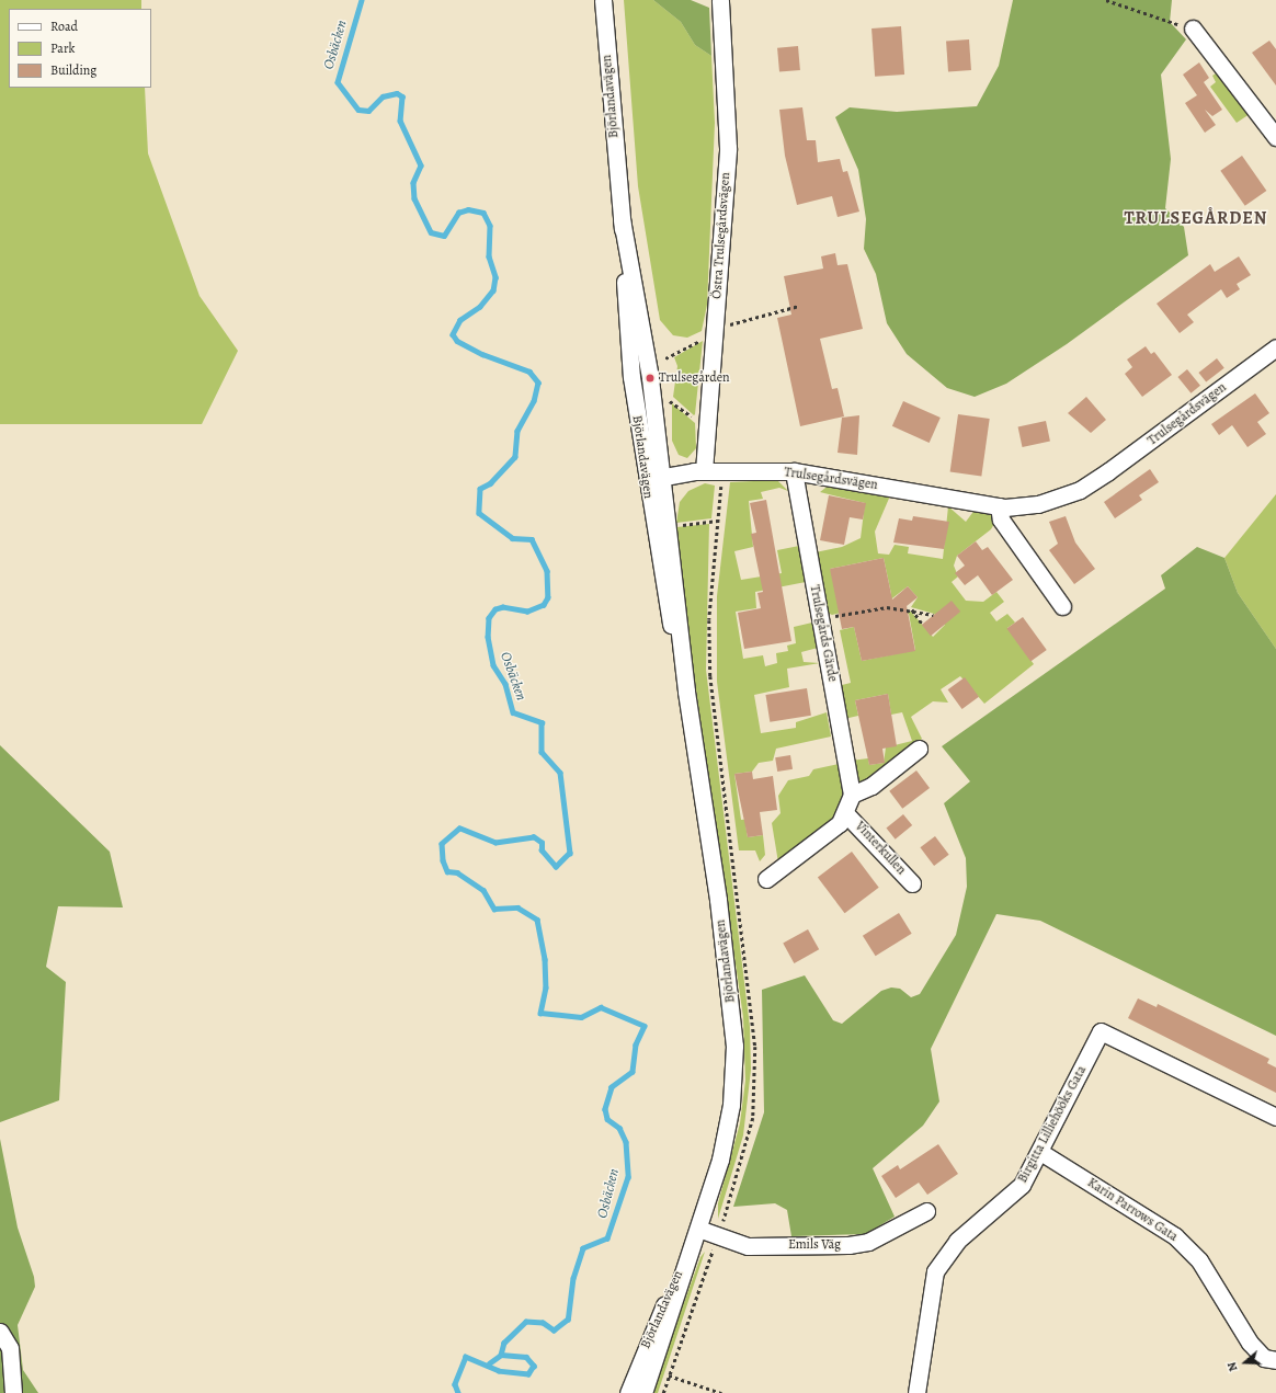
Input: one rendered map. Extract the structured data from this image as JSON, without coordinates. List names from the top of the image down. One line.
{"streets":{"street":["Björlandavägen","Östra Trulsegårdsvägen","Trulsegårdsvägen","Trulsegårds Gärde","Vinterkullen","Birgitta Lilliehööks Gata","Karin Parrows Gata","Emils Väg"]},"crossings":[["Björlandavägen","Trulsegårdsvägen"],["Björlandavägen","Emils Väg"],["Östra Trulsegårdsvägen","Trulsegårdsvägen"],["Trulsegårdsvägen","Trulsegårds Gärde"],["Trulsegårds Gärde","Vinterkullen"],["Birgitta Lilliehööks Gata","Karin Parrows Gata"]],"districts":["TRULSEGÅRDEN"],"water":["Osbäcken"],"places":["Trulsegården"],"legend":["Road","Park","Building"],"north":"left"}
